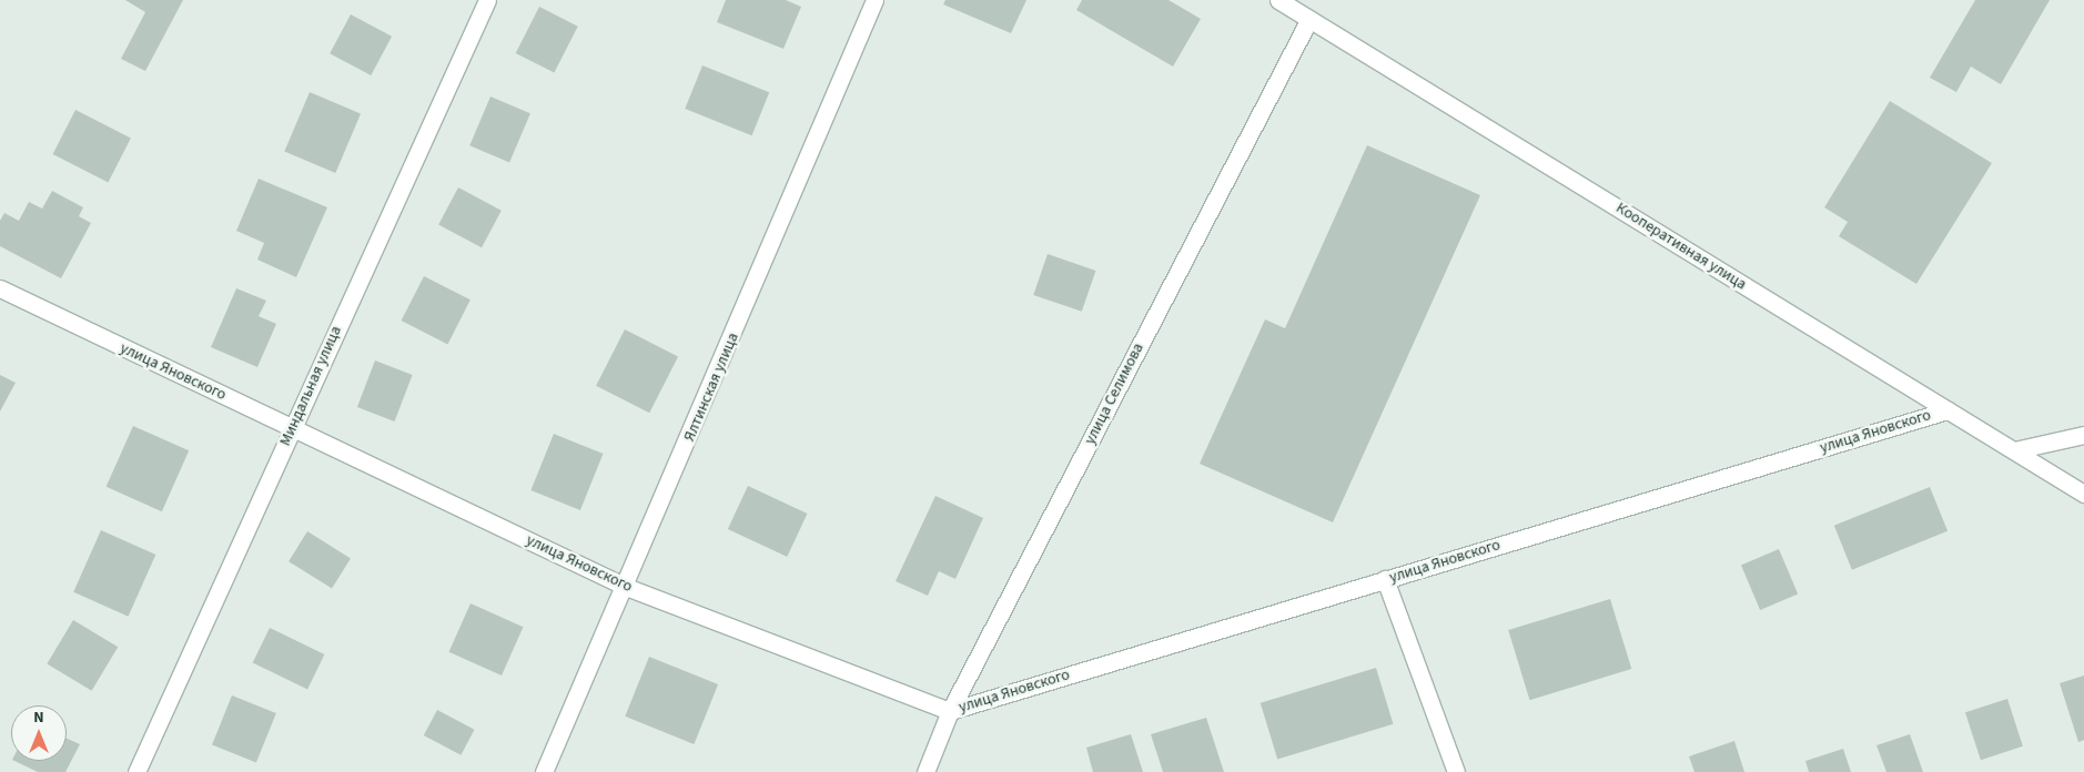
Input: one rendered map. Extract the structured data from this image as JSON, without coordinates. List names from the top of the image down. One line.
{"streets":{"street":["Кооперативная улица","улица Яновского","Миндальная улица","Ялтинская улица","улица Селимова"]},"crossings":[["Кооперативная улица","улица Яновского"],["Кооперативная улица","улица Селимова"],["улица Яновского","Миндальная улица"],["улица Яновского","Ялтинская улица"],["улица Яновского","улица Селимова"]],"north":"top"}
